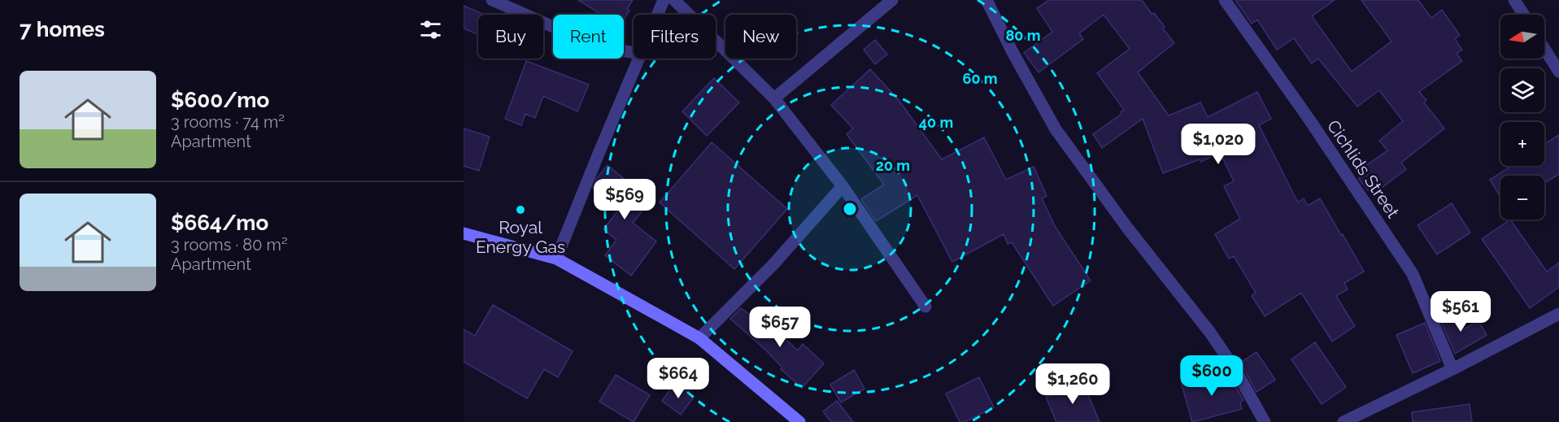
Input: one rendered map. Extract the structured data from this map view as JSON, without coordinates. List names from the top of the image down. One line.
{"streets":{"street":["Cichlids Street"]},"places":["Royal Energy Gas"],"north":"left","page":{"heading":"7 homes","map_buttons":["+","−"],"chip":["Buy","Rent","Filters","New"],"list":[{"name":"$600/mo","note":"3 rooms · 74 m² · Apartment"},{"name":"$664/mo","note":"3 rooms · 80 m² · Apartment"}],"price":["$1,020","$569","$561","$657","$600","$664","$1,260"]},"rings":["80 m","60 m","40 m","20 m"]}
